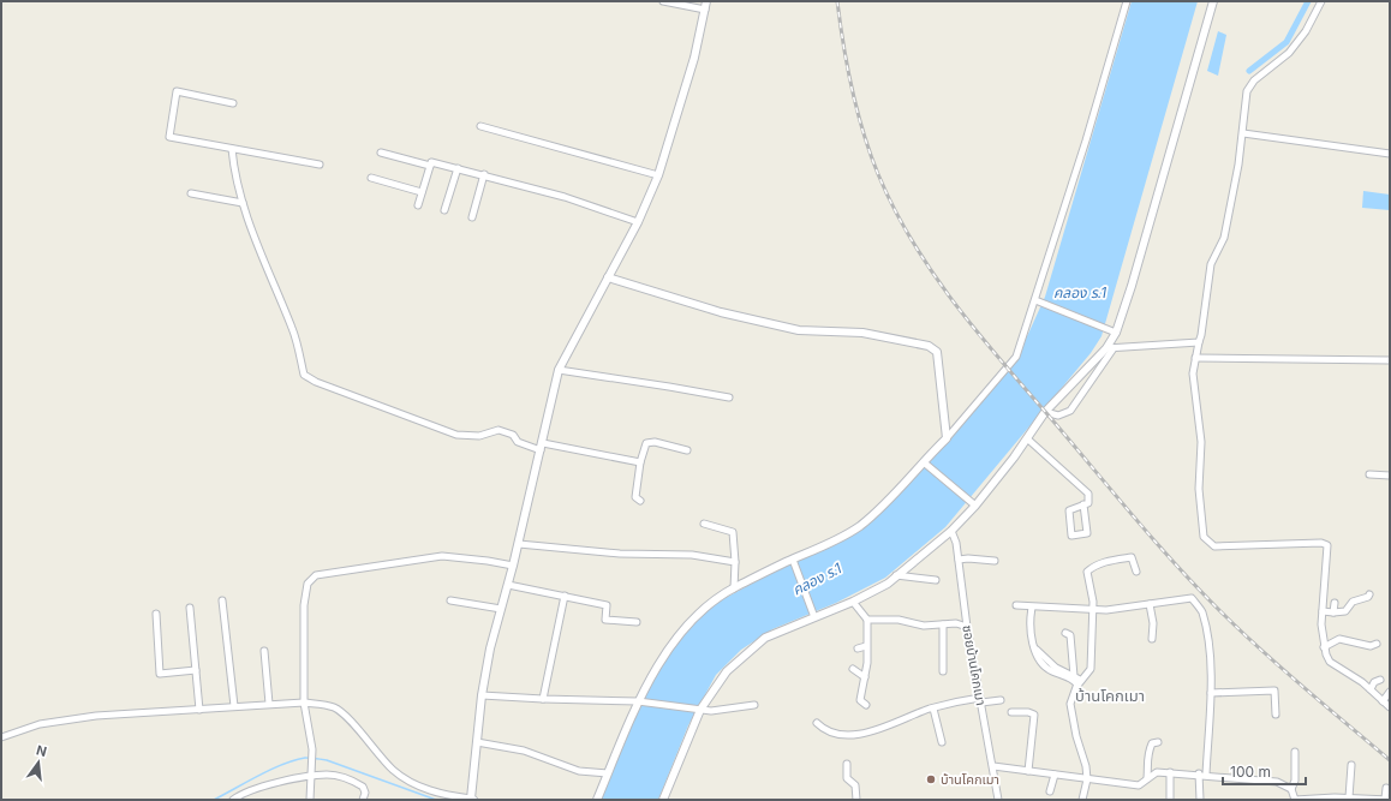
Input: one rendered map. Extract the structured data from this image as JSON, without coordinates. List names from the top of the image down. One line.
{"streets":{"street":["ซอยบ้านโคกเมา"]},"districts":["บ้านโคกเมา"],"water":["คลอง ร.1"],"places":["บ้านโคกเมา"],"scale_bar":"100 m","north":"top"}
